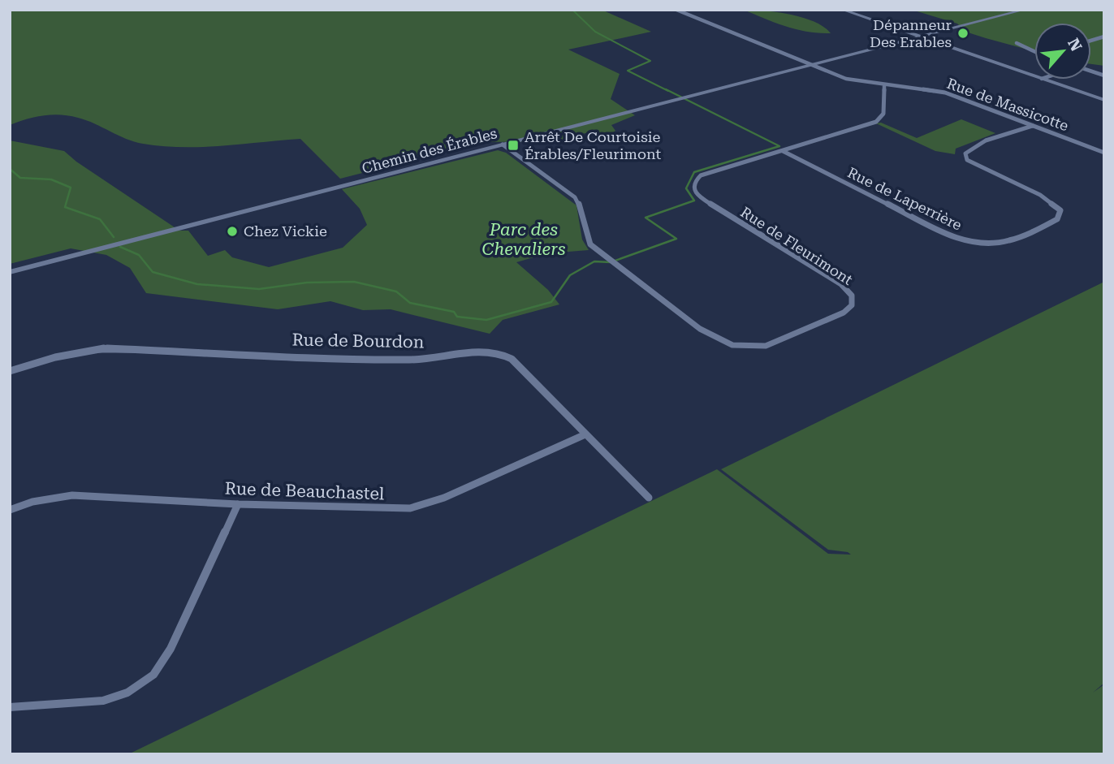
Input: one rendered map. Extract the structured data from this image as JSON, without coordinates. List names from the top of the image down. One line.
{"streets":{"street":["Rue de Massicotte","Chemin des Érables","Rue de Laperrière","Rue de Fleurimont","Rue de Bourdon","Rue de Beauchastel"]},"crossings":[["Rue de Massicotte","Chemin des Érables"],["Rue de Massicotte","Rue de Laperrière"],["Rue de Massicotte","Rue de Fleurimont"],["Chemin des Érables","Rue de Fleurimont"],["Rue de Laperrière","Rue de Fleurimont"],["Rue de Bourdon","Rue de Beauchastel"]],"parks":["Parc des Chevaliers"],"places":{"other":["Dépanneur Des Erables","Chez Vickie"],"transit":["Arrêt De Courtoisie Érables/Fleurimont"]},"north":"top right"}
